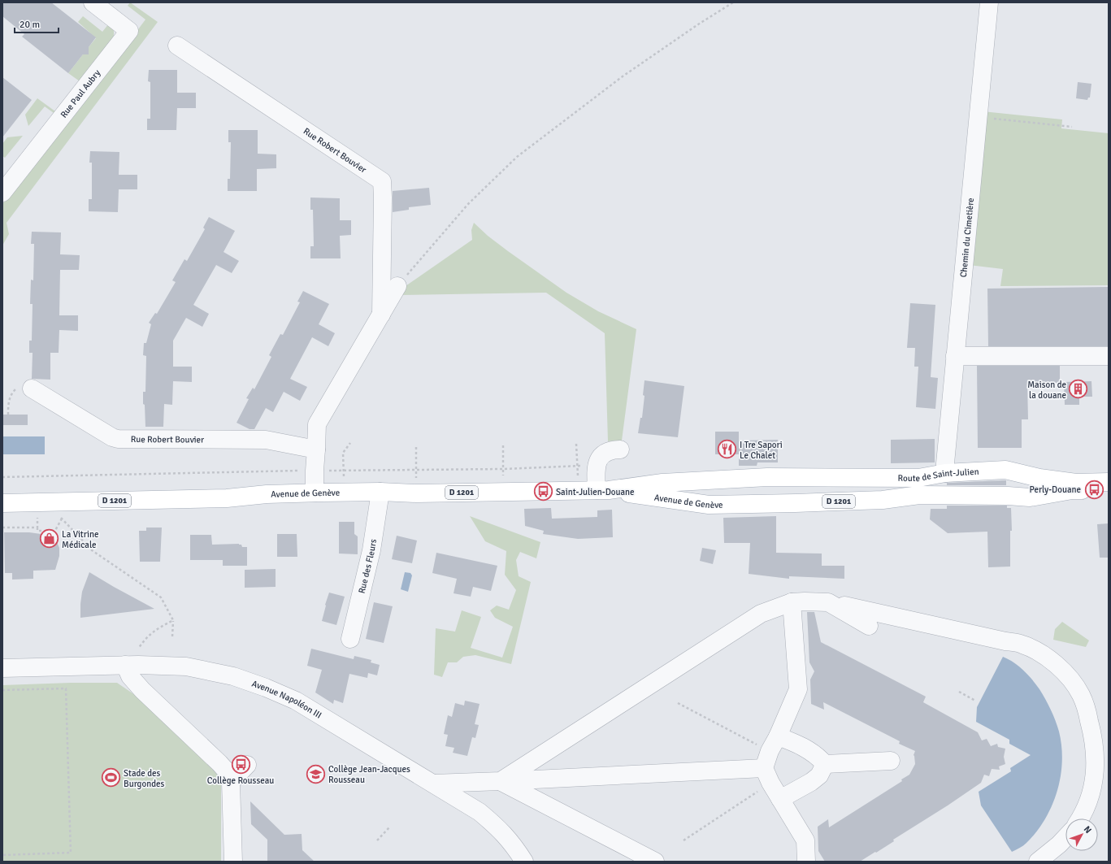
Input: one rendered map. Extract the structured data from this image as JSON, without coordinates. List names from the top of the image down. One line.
{"streets":{"main road":["Route de Saint-Julien","D 1201","Avenue de Genève"],"street":["Rue Paul Aubry","Rue Robert Bouvier","Chemin du Cimetière","Rue des Fleurs","Avenue Napoléon III"]},"crossings":[["Rue Robert Bouvier","Avenue de Genève"],["Chemin du Cimetière","Route de Saint-Julien"],["Route de Saint-Julien","Avenue de Genève"],["D 1201","Avenue de Genève"],["Avenue de Genève","Rue des Fleurs"]],"places":{"building":["Maison de la douane"],"restaurant":["I Tre Sapori Le Chalet"],"bus stop":["Perly-Douane","Saint-Julien-Douane","Collège Rousseau"],"shop":["La Vitrine Médicale"],"school or university":["Collège Jean-Jacques Rousseau"],"sports":["Stade des Burgondes"]},"scale_bar":"20 m","north":"top right"}
